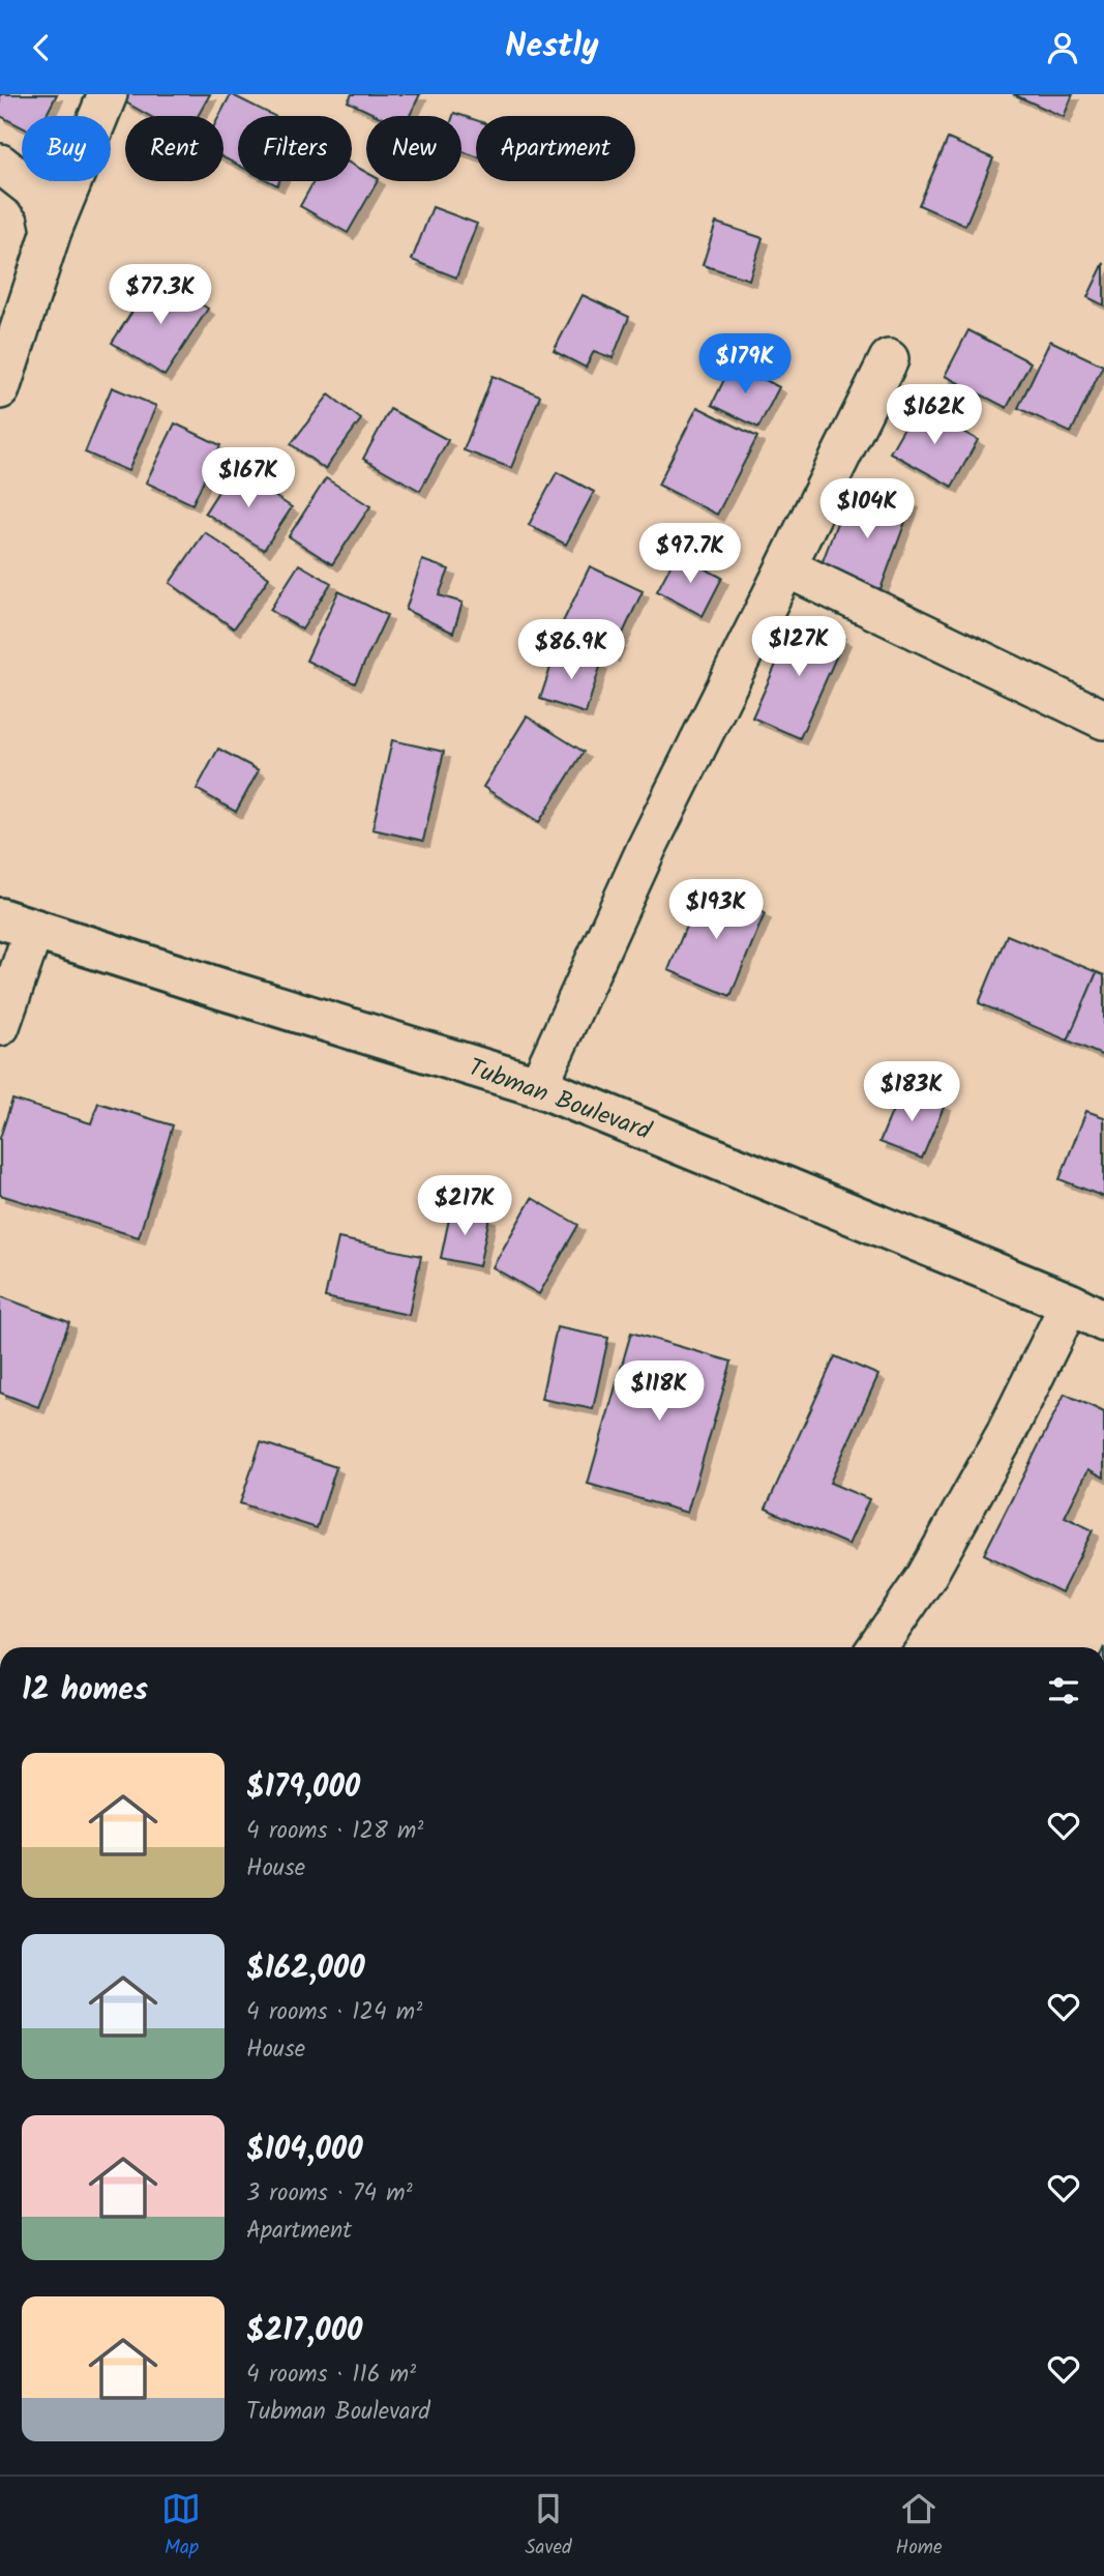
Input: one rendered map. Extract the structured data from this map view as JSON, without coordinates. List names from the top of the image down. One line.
{"streets":{"highway":["Tubman Boulevard"]},"page":{"header":"Nestly","chip":["Buy","Rent","Filters","New","Apartment"],"price":["$77.3K","$179K","$162K","$167K","$104K","$97.7K","$127K","$86.9K","$193K","$183K","$217K","$118K"],"heading":"12 homes","list":[{"name":"$179,000","note":"4 rooms · 128 m² · House"},{"name":"$162,000","note":"4 rooms · 124 m² · House"},{"name":"$104,000","note":"3 rooms · 74 m² · Apartment"},{"name":"$217,000","note":"4 rooms · 116 m² · Tubman Boulevard"}],"tabs":["Map","Saved","Home"]}}
